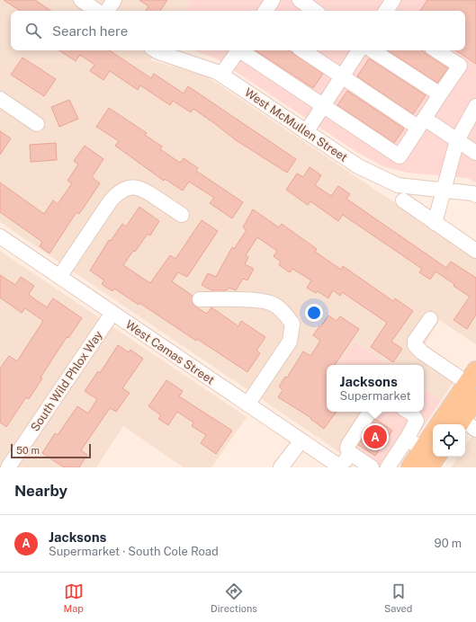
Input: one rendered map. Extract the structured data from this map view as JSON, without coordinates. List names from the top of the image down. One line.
{"streets":{"street":["West McMullen Street","West Camas Street","South Wild Phlox Way"]},"crossings":[["West Camas Street","South Wild Phlox Way"]],"scale_bar":"50 m","page":{"search":"Search here","popup":["Jacksons","Supermarket"],"pins":"A","scale":"50 m","heading":"Nearby","list":[{"mark":"A","name":"Jacksons","note":"Supermarket · South Cole Road","value":"90 m"}],"nav":["Map","Directions","Saved"]}}
